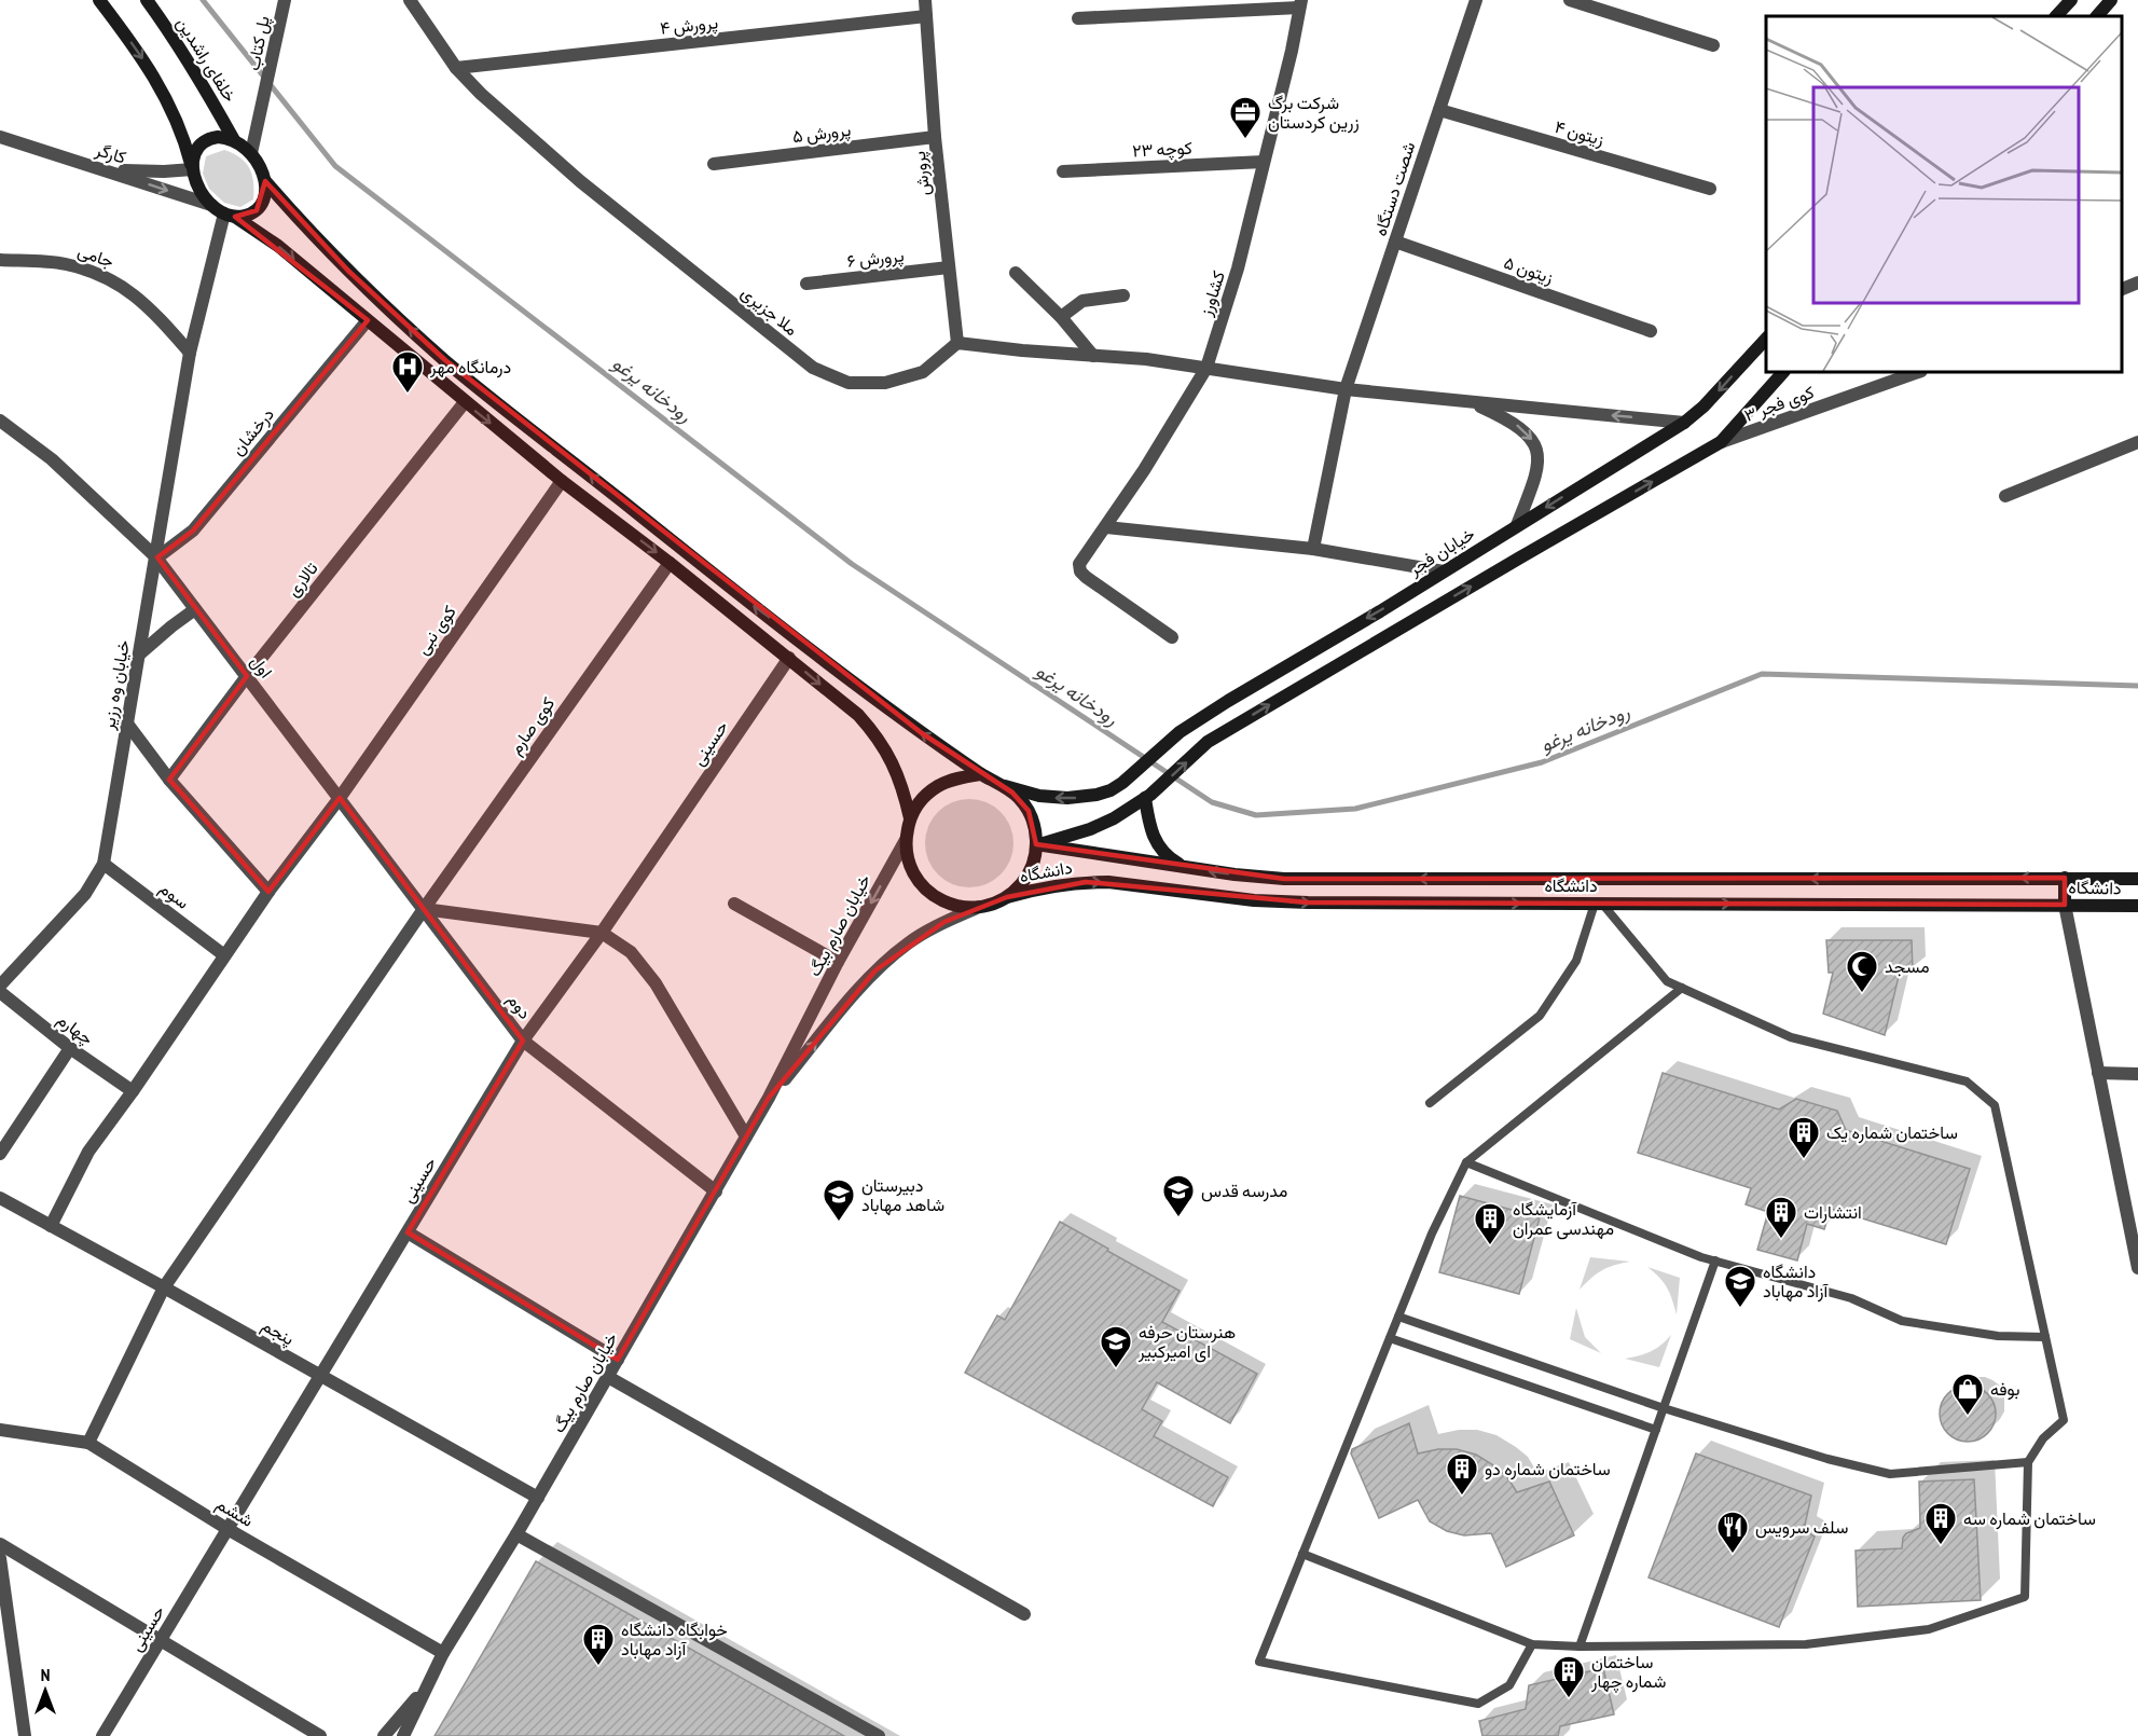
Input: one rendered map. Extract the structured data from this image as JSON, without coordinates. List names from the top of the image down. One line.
{"streets":{"main road":["خلفای راشدین","خیابان فجر","دانشگاه"],"street":["پرورش ۴","پل کتاب","پرورش ۵","زیتون ۴","کوچه ۲۳","کارگر","پرورش","شصت دستگاه","جامی","پرورش ۶","زیتون ۵","کشاورز","ملا جزیری","کوی فجر ۳","درخشان","تالاری","کوی نبی","اول","خیابان وه رزیر","کوی صارم","حسینی","سوم","خیابان صارم بیگ","دوم","چهارم","پنجم","ششم"]},"crossings":[["پرورش ۴","پرورش"],["پرورش ۴","ملا جزیری"],["پل کتاب","خلفای راشدین"],["پل کتاب","کارگر"],["پل کتاب","خیابان وه رزیر"],["خلفای راشدین","کارگر"],["خلفای راشدین","خیابان وه رزیر"],["پرورش ۵","پرورش"],["زیتون ۴","شصت دستگاه"],["کوچه ۲۳","کشاورز"],["کارگر","خیابان وه رزیر"],["پرورش","پرورش ۶"],["پرورش","ملا جزیری"],["شصت دستگاه","زیتون ۵"],["جامی","خیابان وه رزیر"],["درخشان","اول"],["درخشان","خیابان وه رزیر"],["خیابان فجر","دانشگاه"],["خیابان فجر","خیابان صارم بیگ"],["تالاری","اول"],["کوی نبی","اول"],["کوی نبی","سوم"],["کوی نبی","دوم"],["کوی نبی","چهارم"],["کوی نبی","پنجم"],["اول","خیابان وه رزیر"],["اول","دوم"],["خیابان وه رزیر","سوم"],["کوی صارم","دوم"],["کوی صارم","پنجم"],["کوی صارم","ششم"],["حسینی","دوم"],["حسینی","پنجم"],["حسینی","ششم"],["دانشگاه","خیابان صارم بیگ"],["خیابان صارم بیگ","دوم"],["خیابان صارم بیگ","پنجم"],["خیابان صارم بیگ","ششم"]],"water":["رودخانه یرغو"],"places":{"office":["شرکت برگ زرین کردستان"],"hospital":["درمانگاه مهر"],"mosque":["مسجد"],"building":["ساختمان شماره یک","انتشارات","آزمایشگاه مهندسی عمران","ساختمان شماره دو","ساختمان شماره سه","خوابگاه دانشگاه آزاد مهاباد","ساختمان شماره چهار"],"school or university":["مدرسه قدس","دبیرستان شاهد مهاباد","دانشگاه آزاد مهاباد","هنرستان حرفه ای امیرکبیر"],"shop":["بوفه"],"restaurant":["سلف سرویس"]},"north":"top"}
